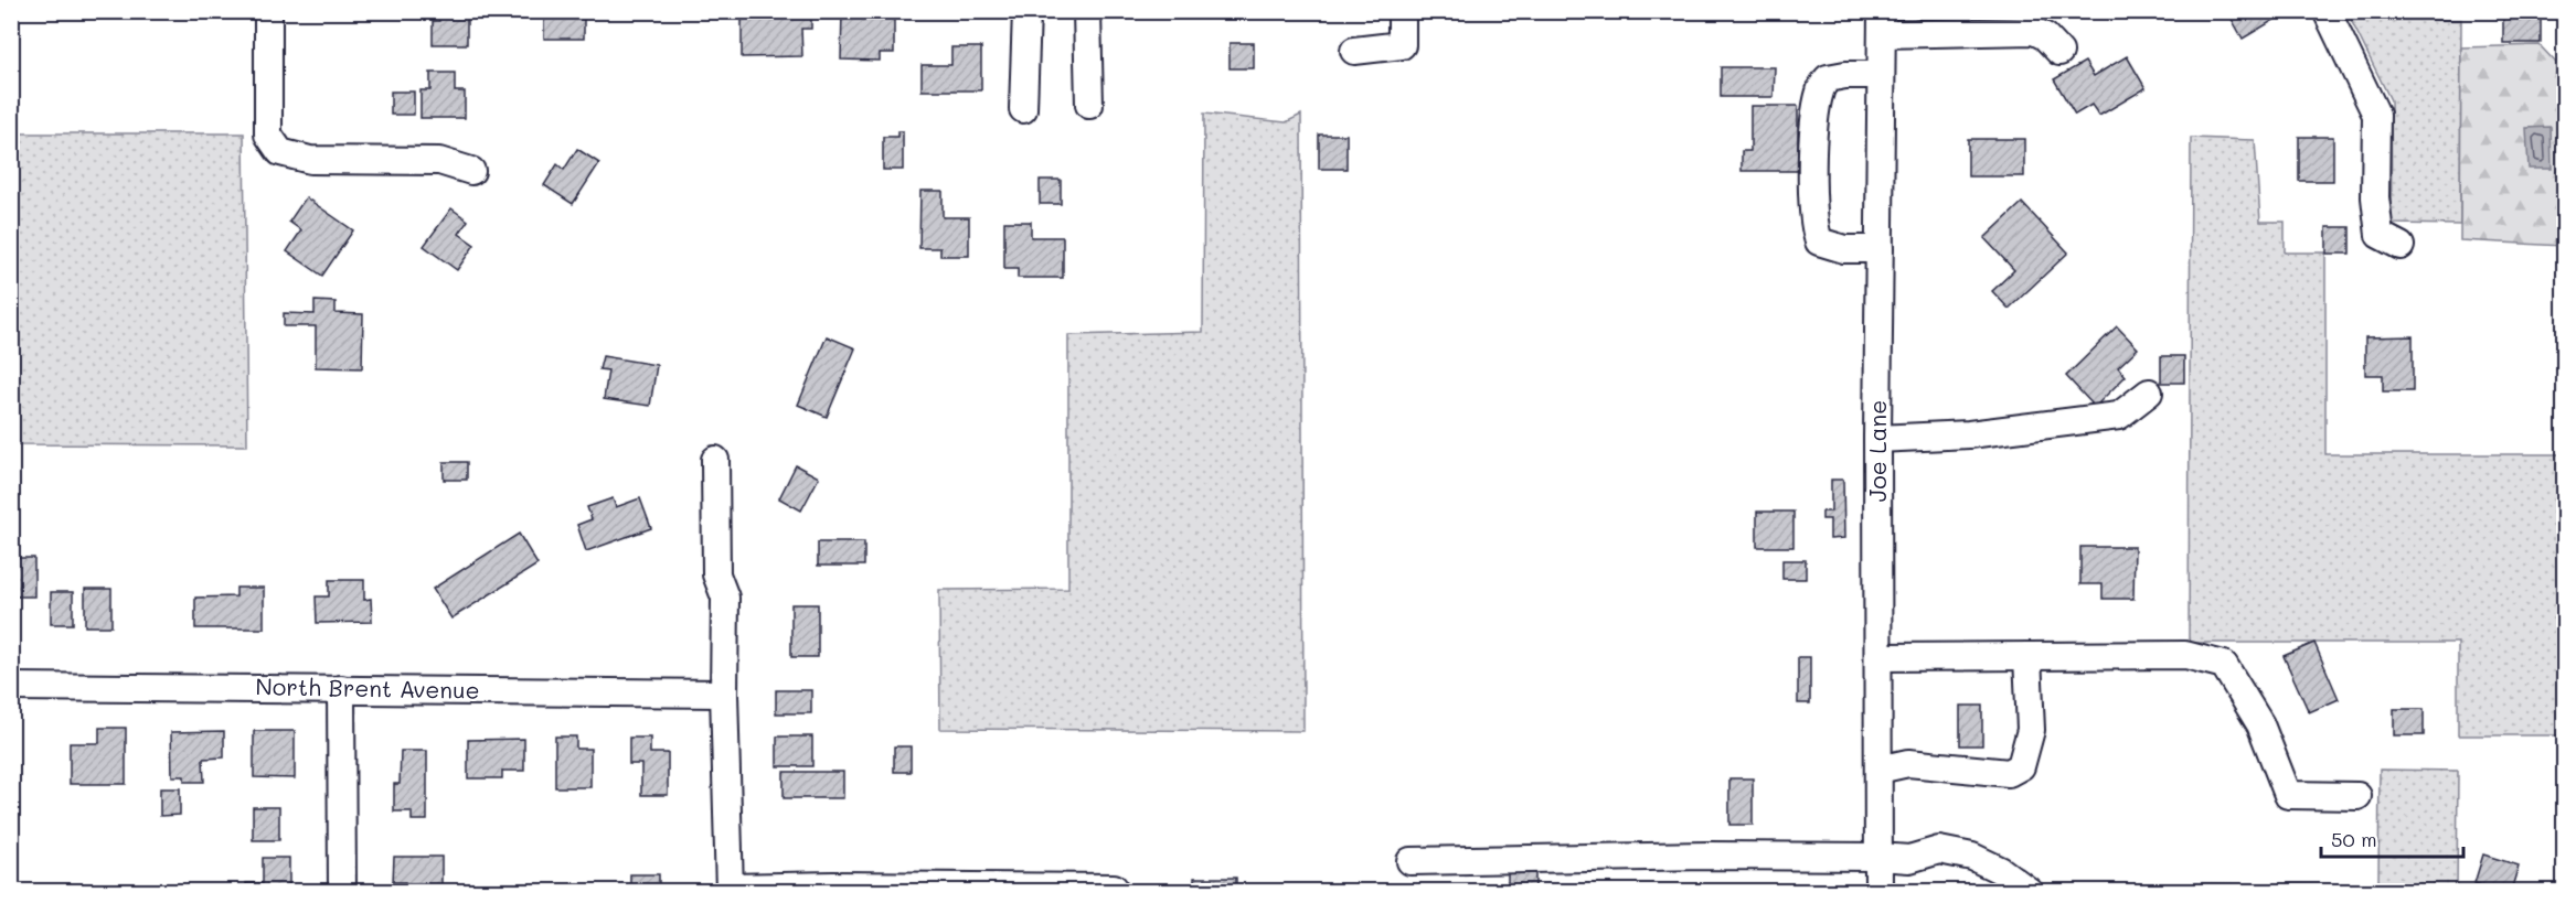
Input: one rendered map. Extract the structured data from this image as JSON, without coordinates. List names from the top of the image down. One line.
{"streets":{"street":["Joe Lane","North Brent Avenue"]},"scale_bar":"50 m"}
